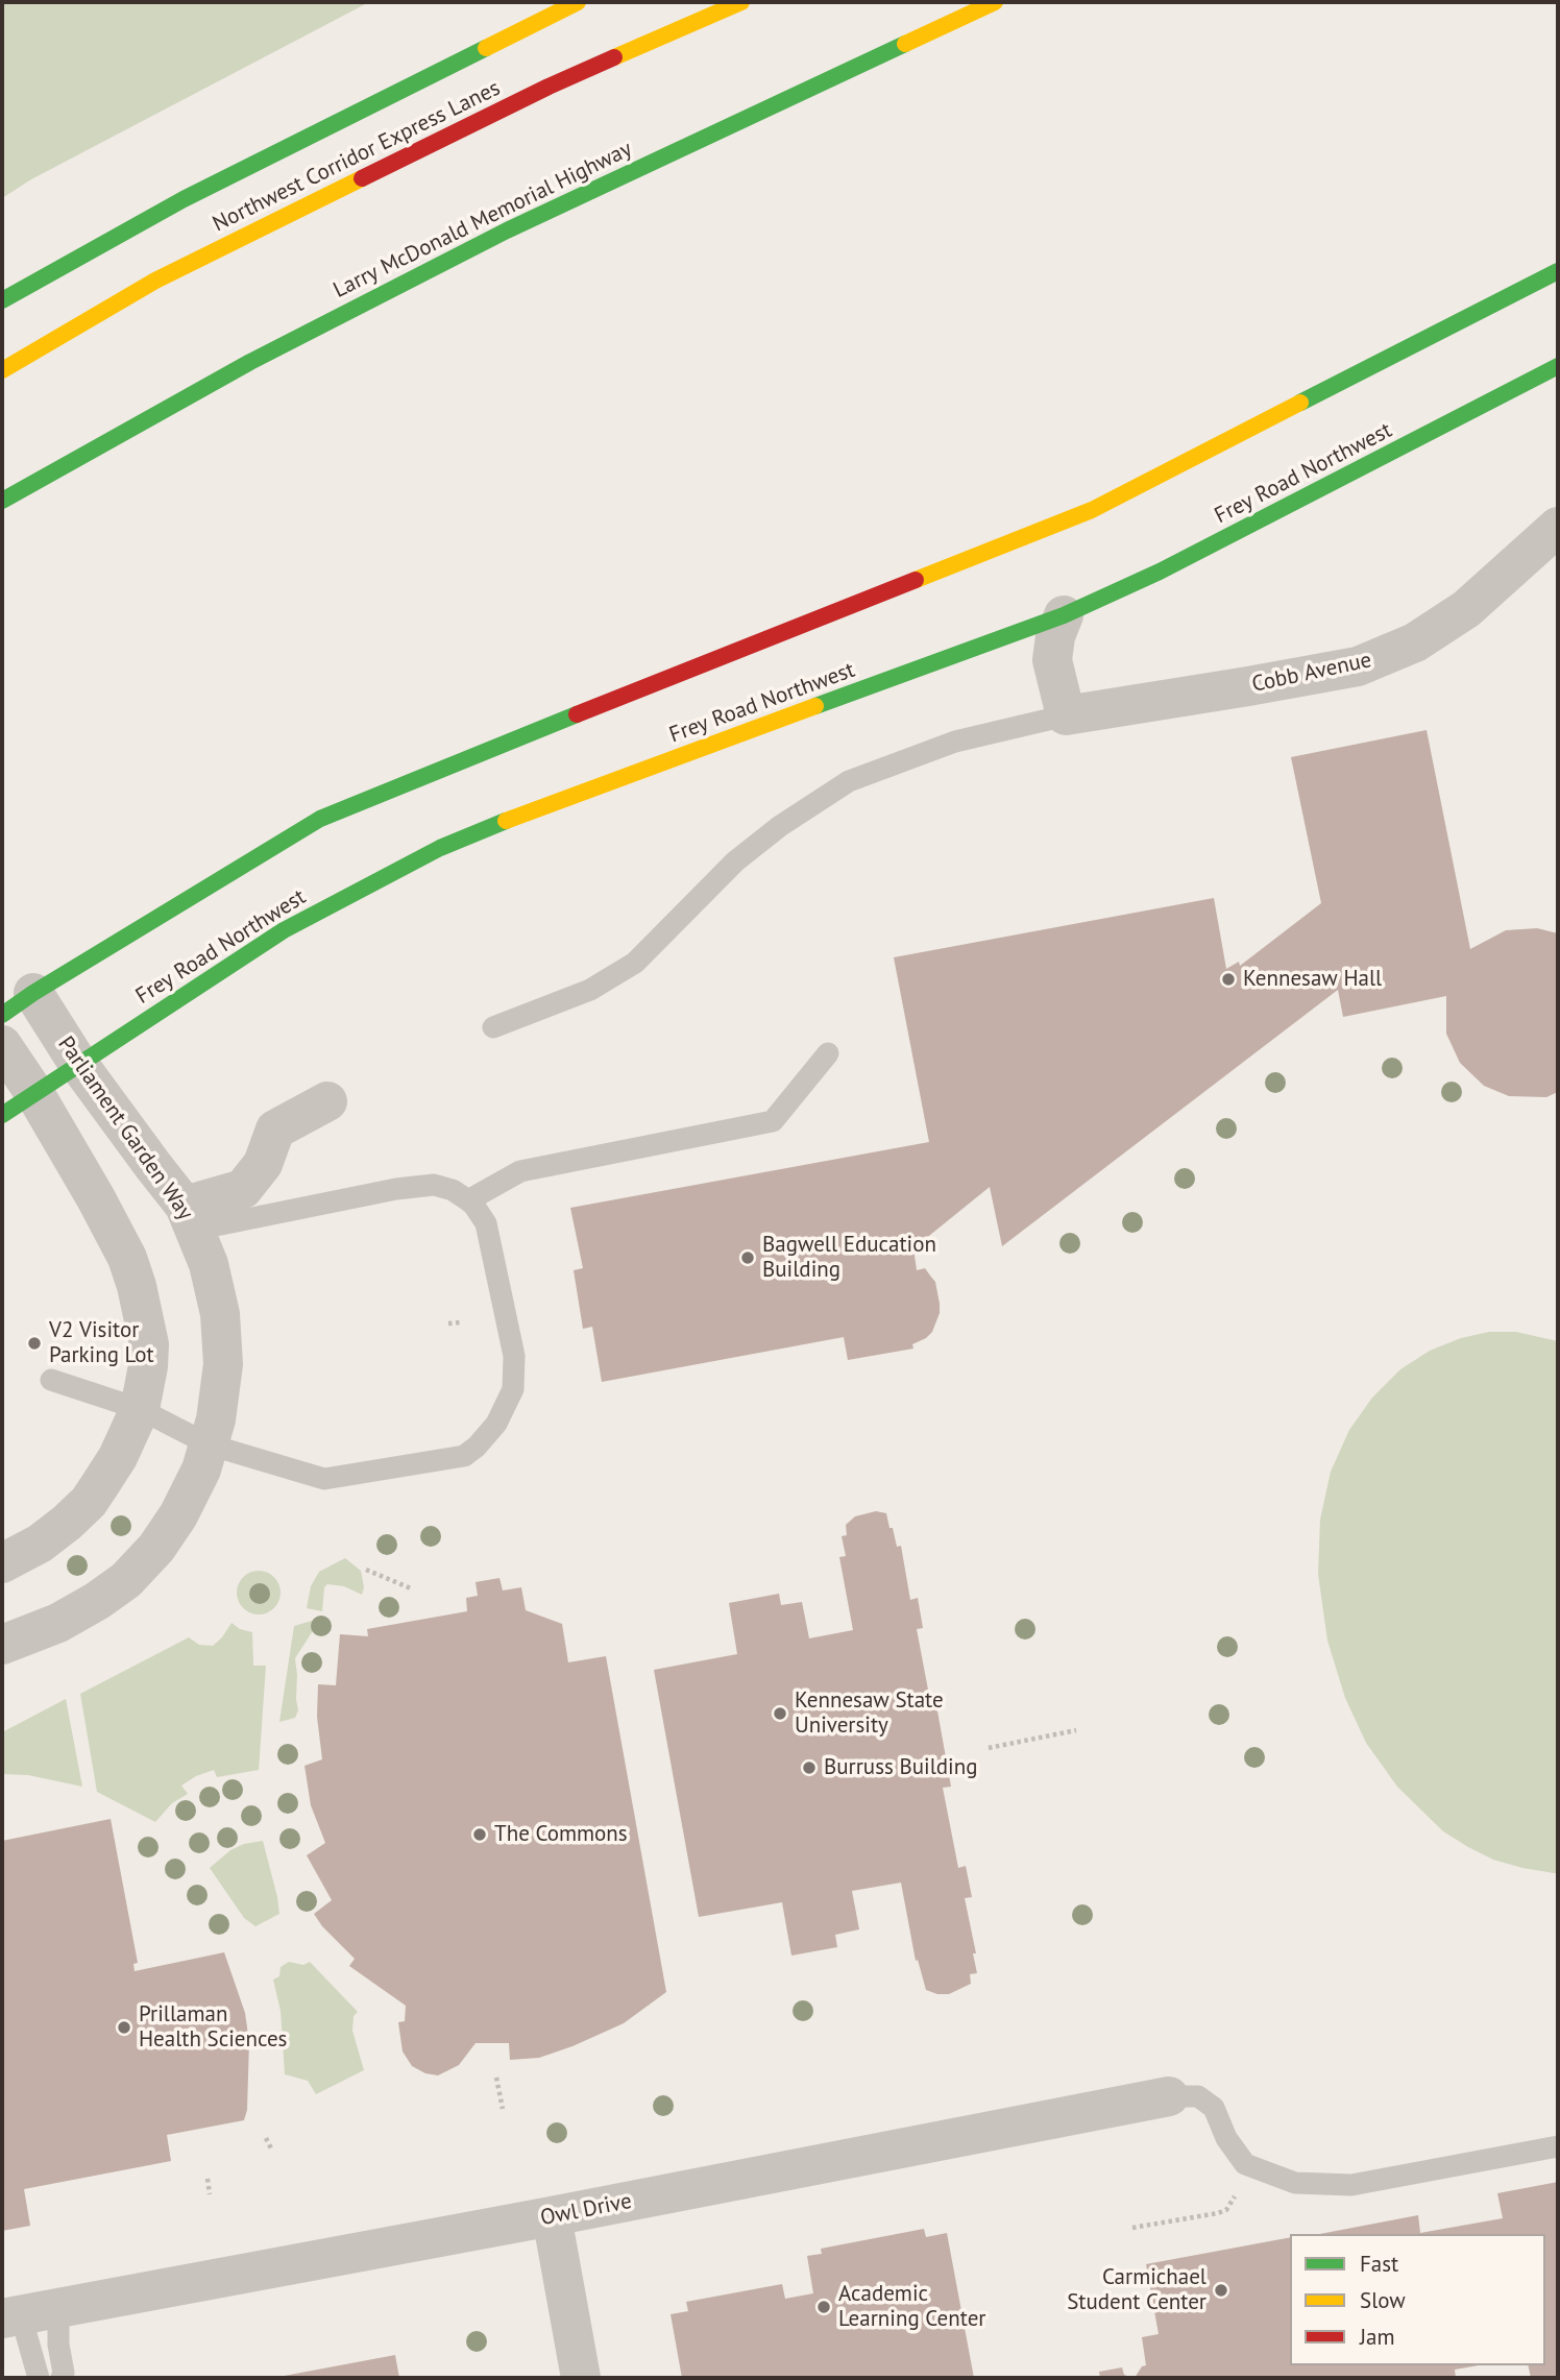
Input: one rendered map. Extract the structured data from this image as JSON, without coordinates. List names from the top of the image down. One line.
{"streets":{"main road":["Northwest Corridor Express Lanes","Larry McDonald Memorial Highway","Frey Road Northwest"],"street":["Cobb Avenue","Parliament Garden Way","Owl Drive"]},"crossings":[["Frey Road Northwest","Parliament Garden Way"]],"places":["Kennesaw Hall","Bagwell Education Building","V2 Visitor Parking Lot","Kennesaw State University","Burruss Building","The Commons","Prillaman Health Sciences","Carmichael Student Center","Academic Learning Center"],"legend":["Fast","Slow","Jam"]}
